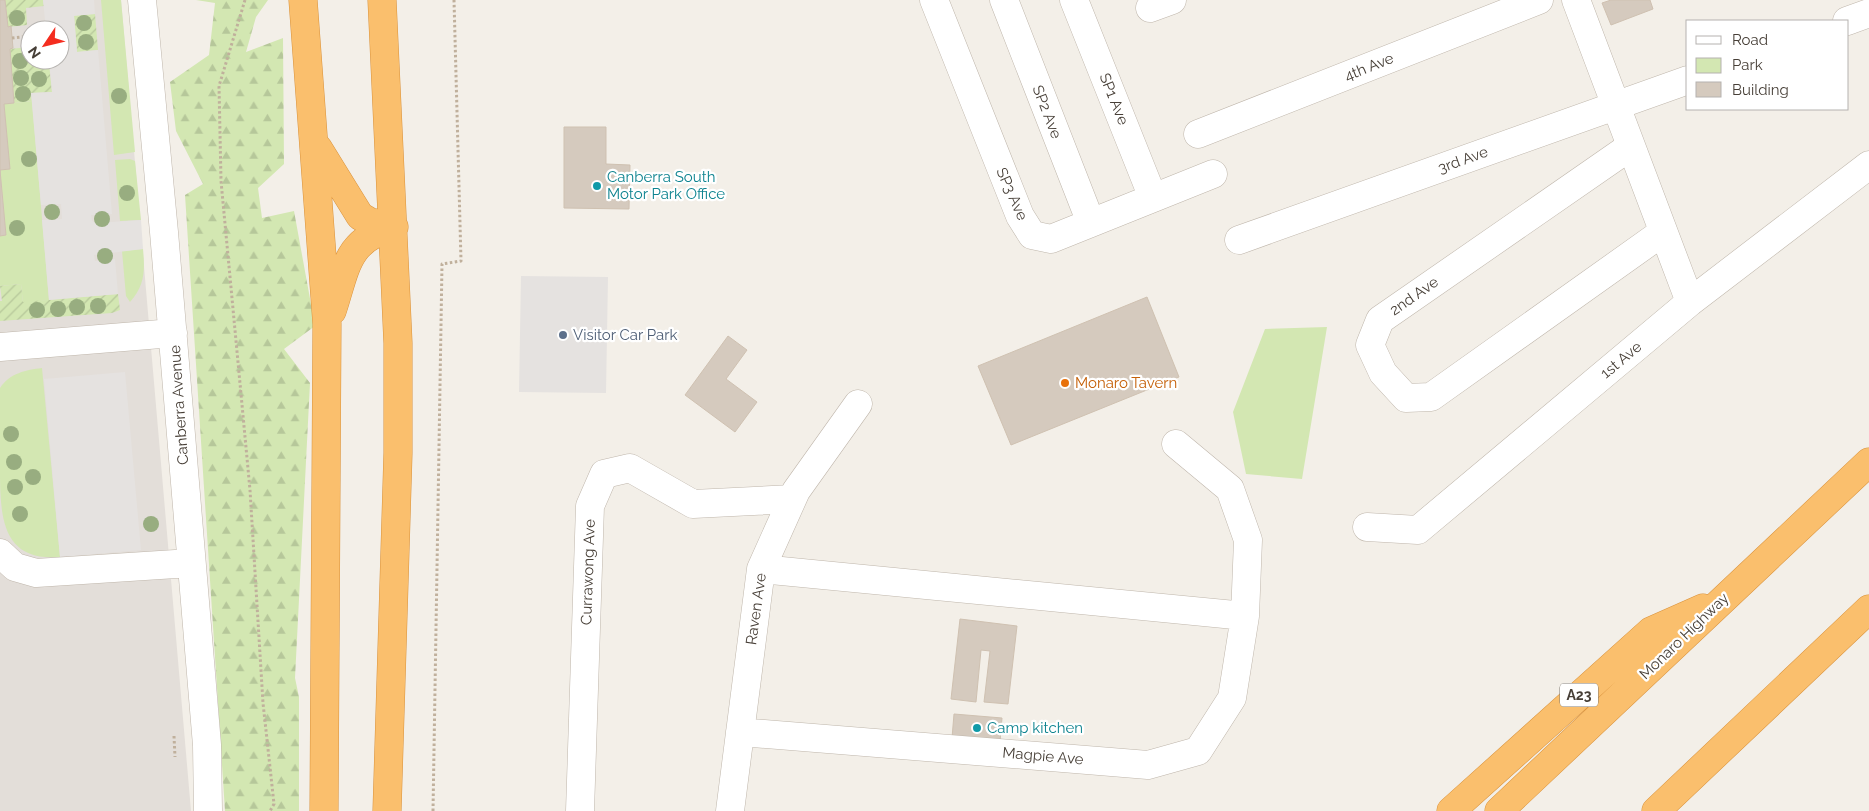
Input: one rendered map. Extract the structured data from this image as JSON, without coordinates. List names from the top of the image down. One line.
{"streets":{"highway":["Monaro Highway","A23"],"street":["4th Ave","SP1 Ave","SP2 Ave","3rd Ave","SP3 Ave","2nd Ave","1st Ave","Canberra Avenue","Currawong Ave","Raven Ave","Magpie Ave"]},"crossings":[["SP1 Ave","SP3 Ave"],["SP2 Ave","SP3 Ave"],["Currawong Ave","Raven Ave"],["Raven Ave","Magpie Ave"],["Monaro Highway","A23"]],"places":["Canberra South Motor Park Office","Visitor Car Park","Monaro Tavern","Camp kitchen"],"legend":["Road","Park","Building"],"north":"bottom left"}
